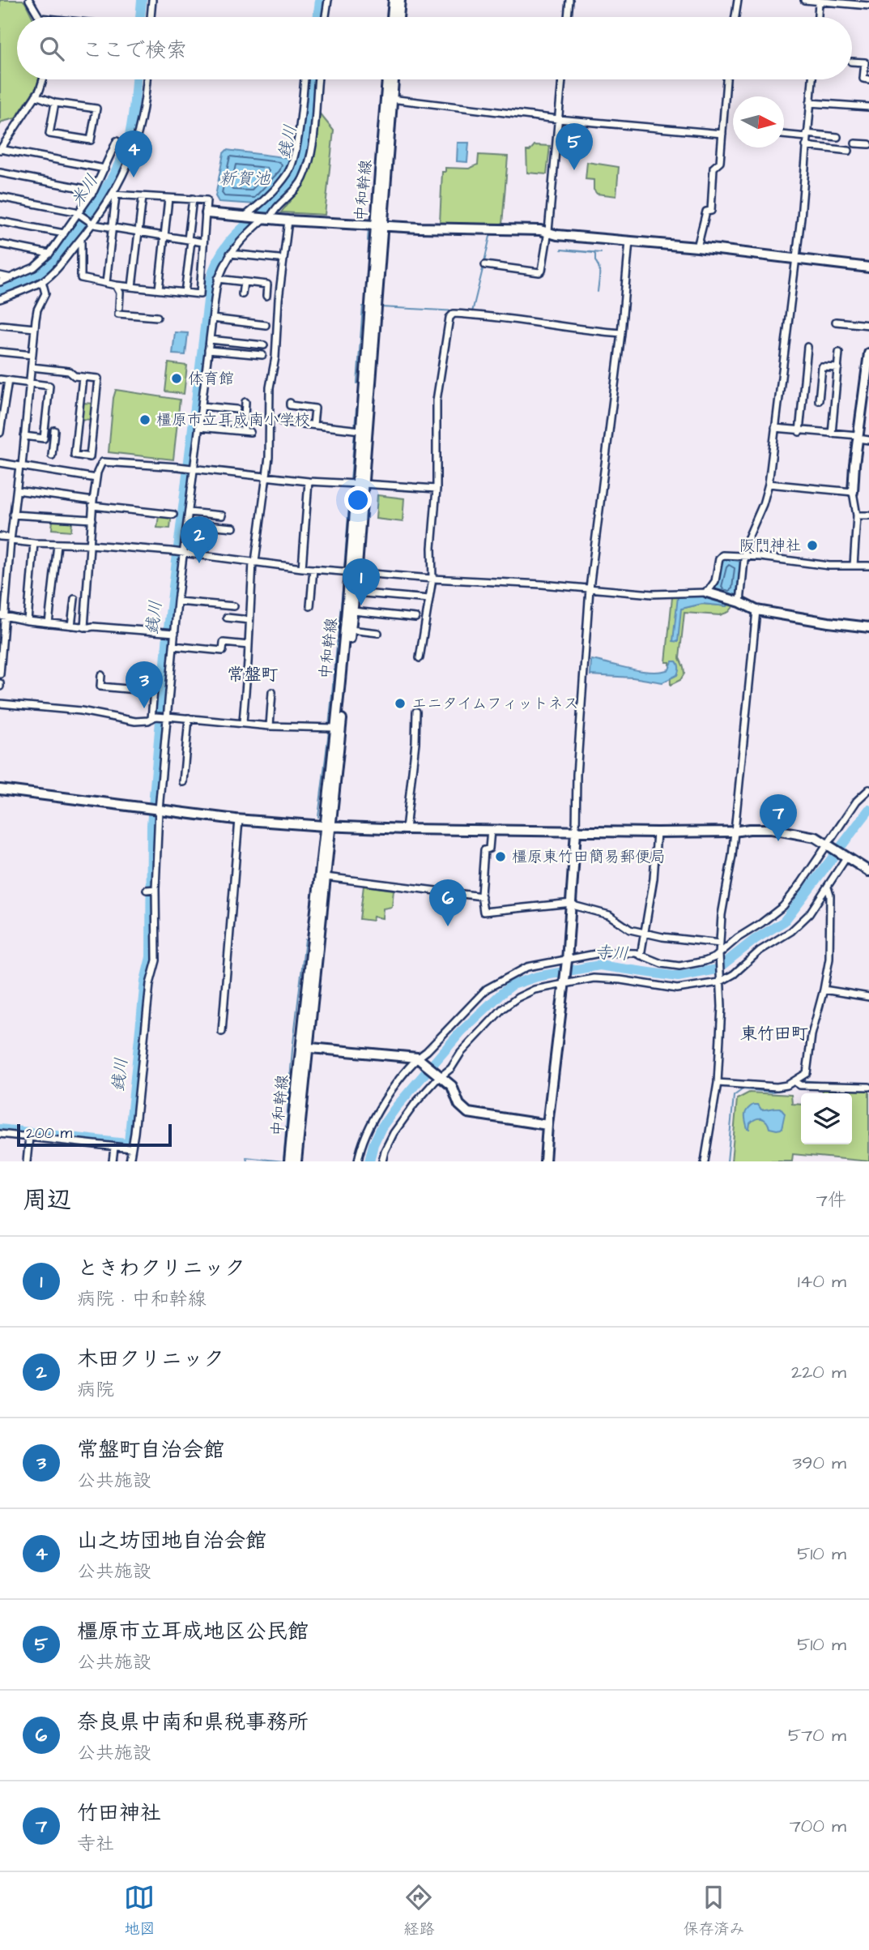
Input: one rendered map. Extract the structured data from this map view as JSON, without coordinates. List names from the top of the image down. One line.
{"streets":{"street":["中和幹線"]},"districts":["常盤町","東竹田町"],"water":["銭川","新賀池","米川","寺川"],"places":["体育館","橿原市立耳成南小学校","阪門神社","エニタイムフィットネス","橿原東竹田簡易郵便局"],"scale_bar":"200 m","north":"right","page":{"search":"ここで検索","pins":["5","4","2","1","3","7","6"],"scale":"200 m","heading":["周辺","7件"],"list":[{"mark":"1","name":"ときわクリニック","note":"病院 · 中和幹線","value":"140 m"},{"mark":"2","name":"木田クリニック","note":"病院","value":"220 m"},{"mark":"3","name":"常盤町自治会館","note":"公共施設","value":"390 m"},{"mark":"4","name":"山之坊団地自治会館","note":"公共施設","value":"510 m"},{"mark":"5","name":"橿原市立耳成地区公民館","note":"公共施設","value":"510 m"},{"mark":"6","name":"奈良県中南和県税事務所","note":"公共施設","value":"570 m"},{"mark":"7","name":"竹田神社","note":"寺社","value":"700 m"}],"nav":["地図","経路","保存済み"]}}
